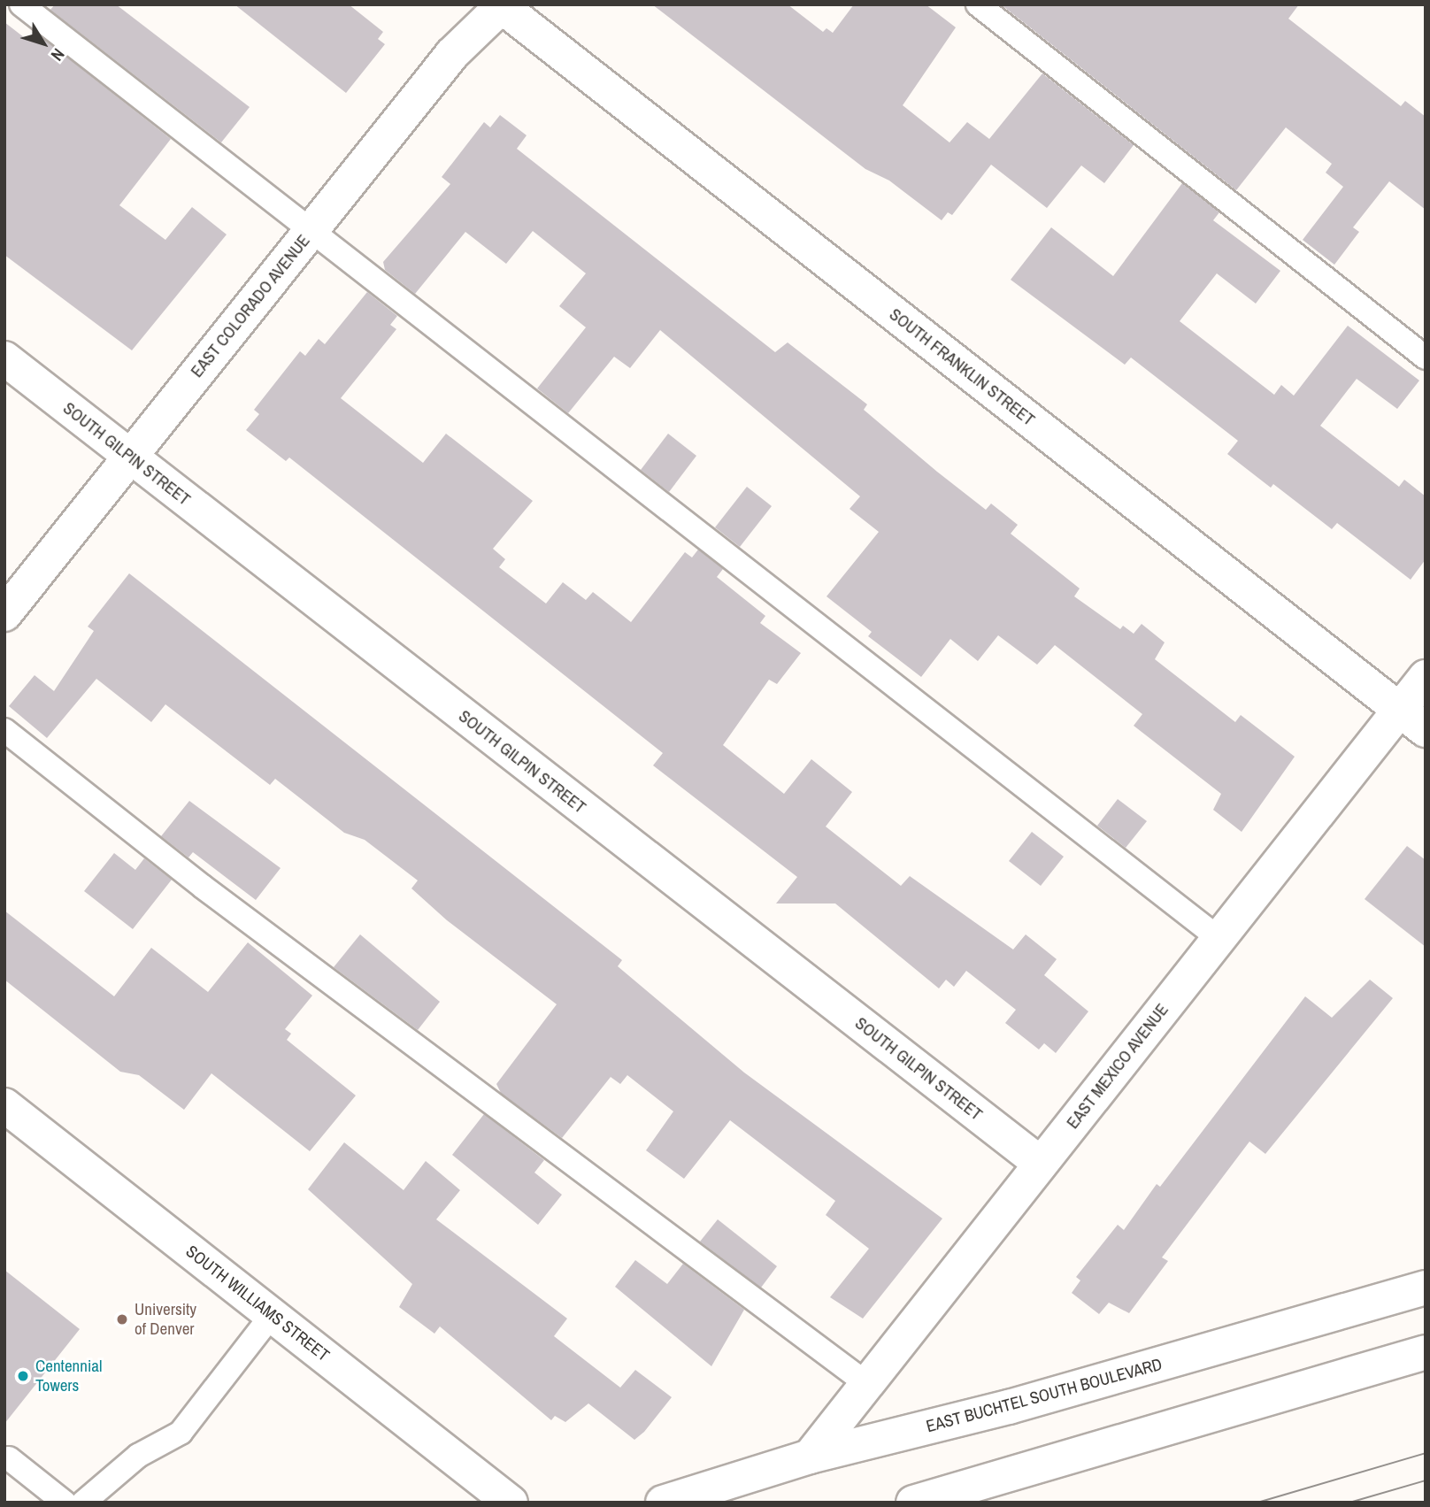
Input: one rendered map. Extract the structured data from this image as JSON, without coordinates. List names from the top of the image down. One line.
{"streets":{"street":["EAST COLORADO AVENUE","SOUTH FRANKLIN STREET","SOUTH GILPIN STREET","EAST MEXICO AVENUE","SOUTH WILLIAMS STREET","EAST BUCHTEL SOUTH BOULEVARD"]},"crossings":[["EAST COLORADO AVENUE","SOUTH FRANKLIN STREET"],["EAST COLORADO AVENUE","SOUTH GILPIN STREET"],["SOUTH FRANKLIN STREET","EAST MEXICO AVENUE"],["SOUTH GILPIN STREET","EAST MEXICO AVENUE"],["EAST MEXICO AVENUE","EAST BUCHTEL SOUTH BOULEVARD"]],"places":["University of Denver","Centennial Towers"],"north":"bottom right"}
